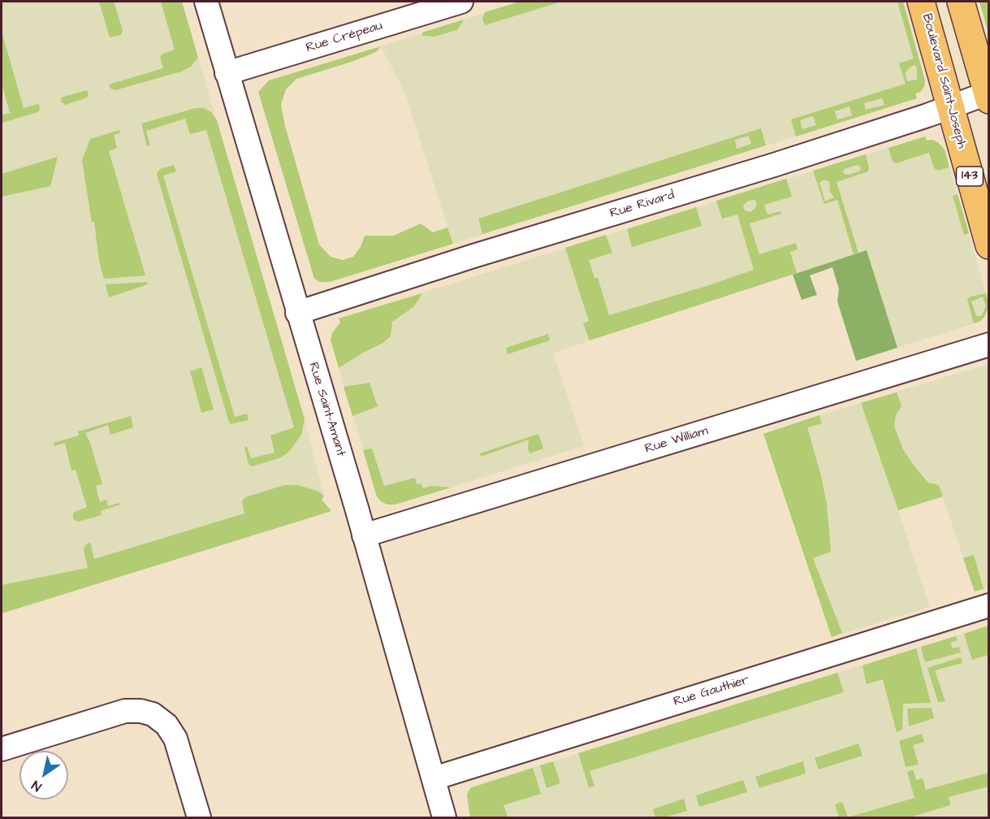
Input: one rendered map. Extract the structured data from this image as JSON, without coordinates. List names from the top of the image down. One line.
{"streets":{"main road":["Boulevard Saint-Joseph","143"],"street":["Rue Crépeau","Rue Rivard","Rue Saint-Amant","Rue William","Rue Gauthier"]},"crossings":[["Rue Crépeau","Rue Saint-Amant"],["Boulevard Saint-Joseph","Rue Rivard"],["Rue Rivard","Rue Saint-Amant"],["Rue Saint-Amant","Rue William"],["Rue Saint-Amant","Rue Gauthier"]],"north":"bottom left"}
